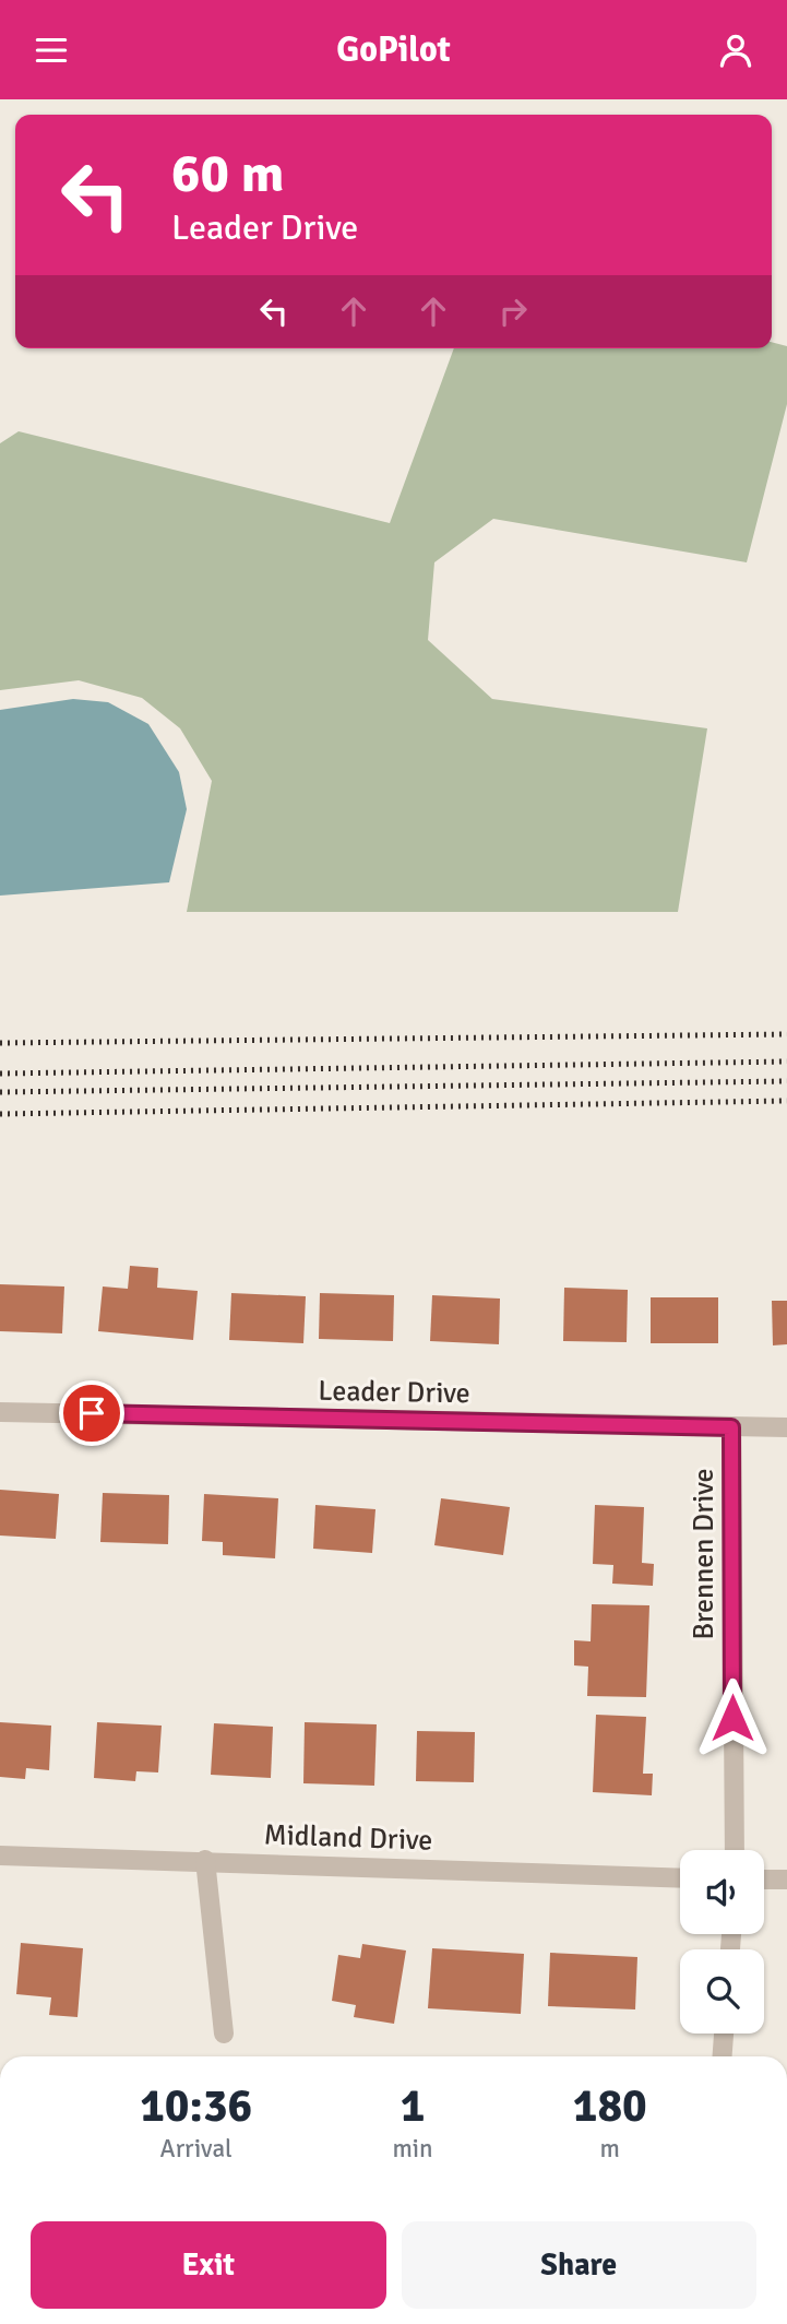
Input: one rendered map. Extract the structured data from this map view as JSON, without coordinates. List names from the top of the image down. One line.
{"streets":{"street":["Leader Drive","Brennen Drive","Midland Drive"]},"crossings":[["Leader Drive","Brennen Drive"]],"page":{"header":"GoPilot","turn":["60 m","Leader Drive"],"eta":["10:36","Arrival","1","min","180","m"],"buttons":["Exit","Share"]}}
